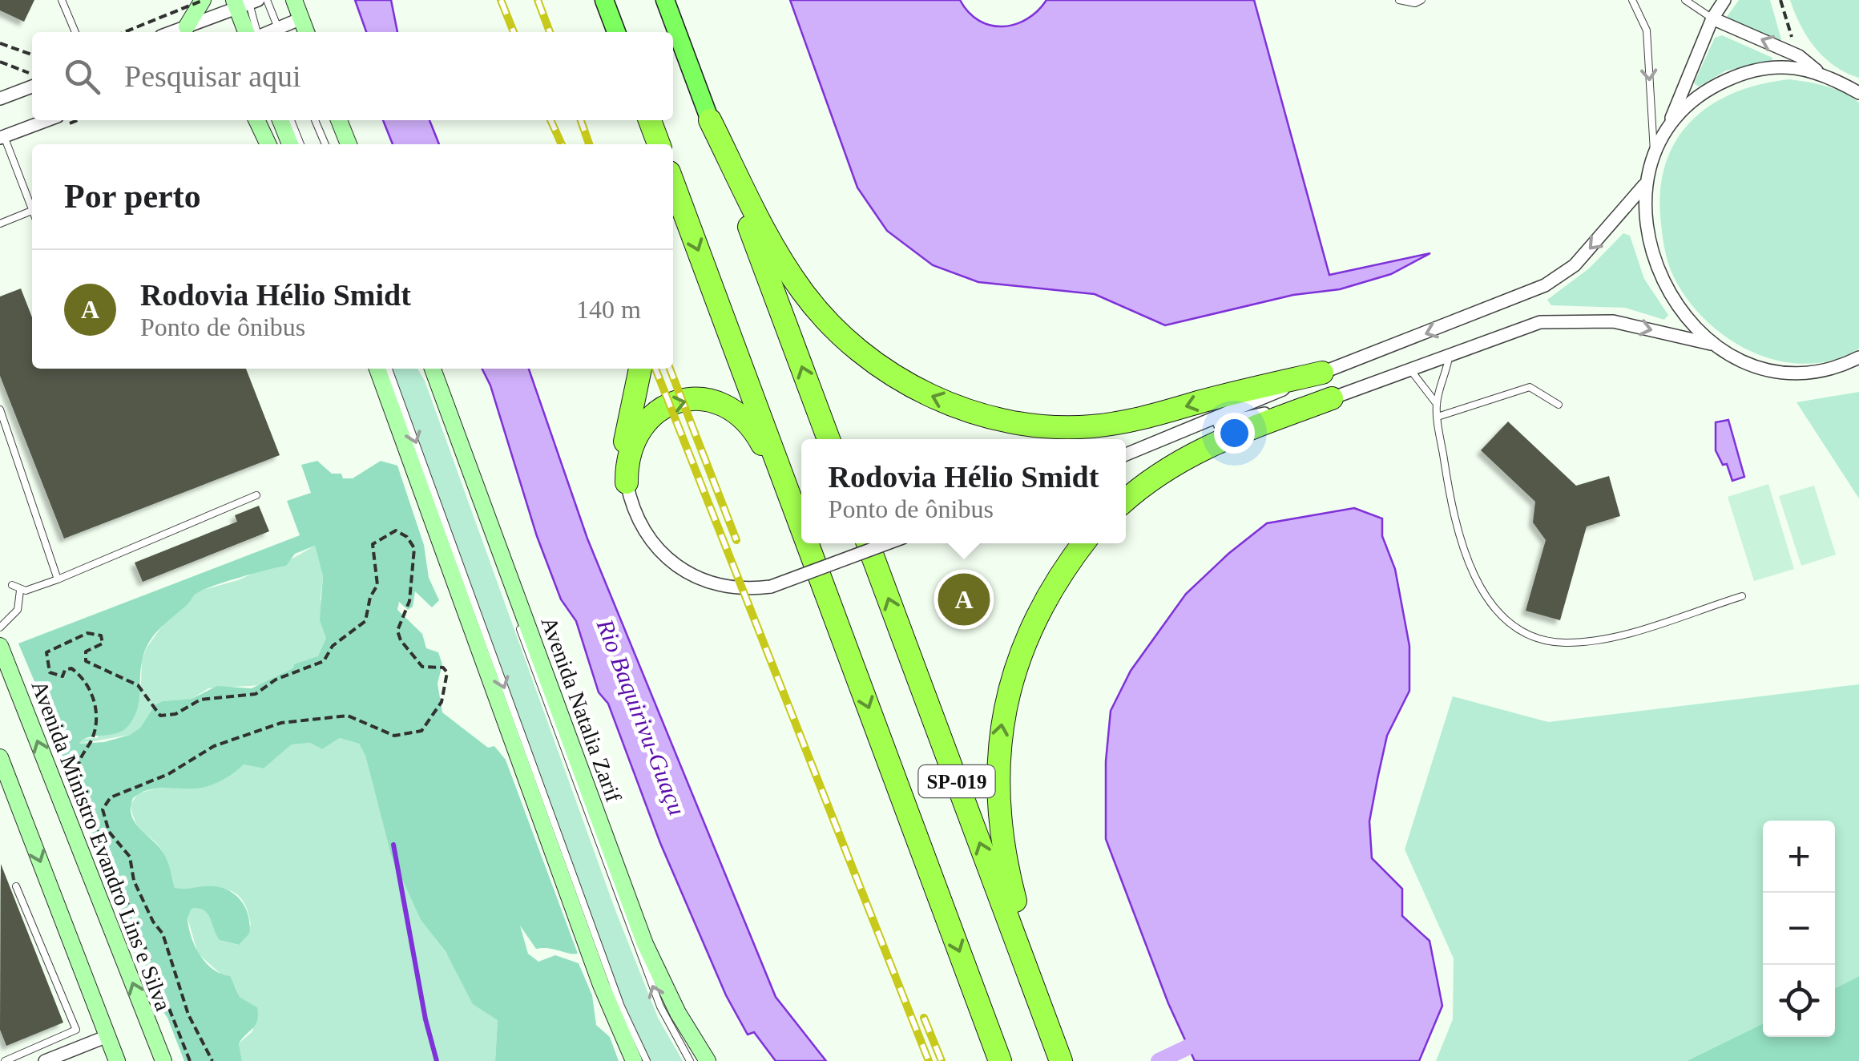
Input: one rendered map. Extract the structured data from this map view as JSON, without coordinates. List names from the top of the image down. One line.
{"streets":{"highway":["SP-019"],"main road":["Avenida Natalia Zarif","Avenida Ministro Evandro Lins e Silva"]},"water":["Rio Baquirivu-Guaçu"],"page":{"search":"Pesquisar aqui","heading":"Por perto","list":[{"mark":"A","name":"Rodovia Hélio Smidt","note":"Ponto de ônibus","value":"140 m"}],"popup":["Rodovia Hélio Smidt","Ponto de ônibus"],"pins":"A","map_buttons":["+","−"]}}
